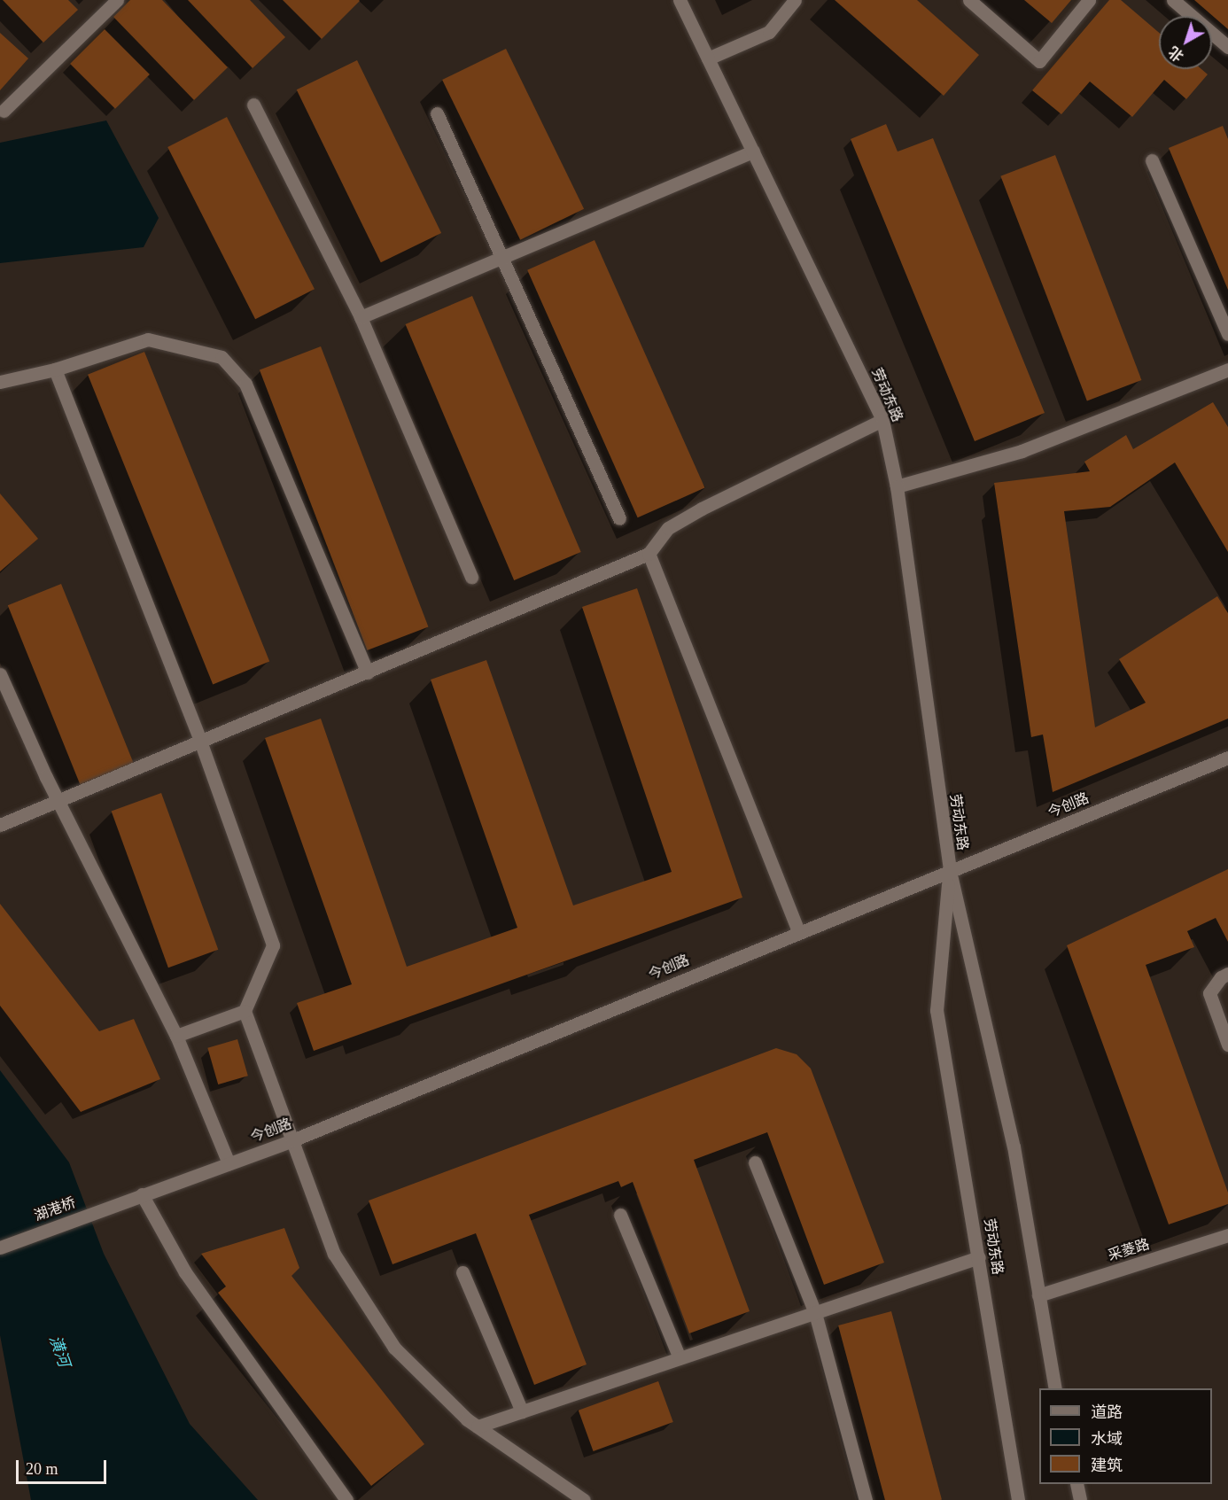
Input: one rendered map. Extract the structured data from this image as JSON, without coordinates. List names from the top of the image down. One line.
{"streets":{"main road":["劳动东路","今创路","湖港桥","采菱路"]},"crossings":[["劳动东路","今创路"],["劳动东路","采菱路"],["今创路","湖港桥"]],"water":["潢河"],"legend":["道路","水域","建筑"],"scale_bar":"20 m","north":"bottom left"}
